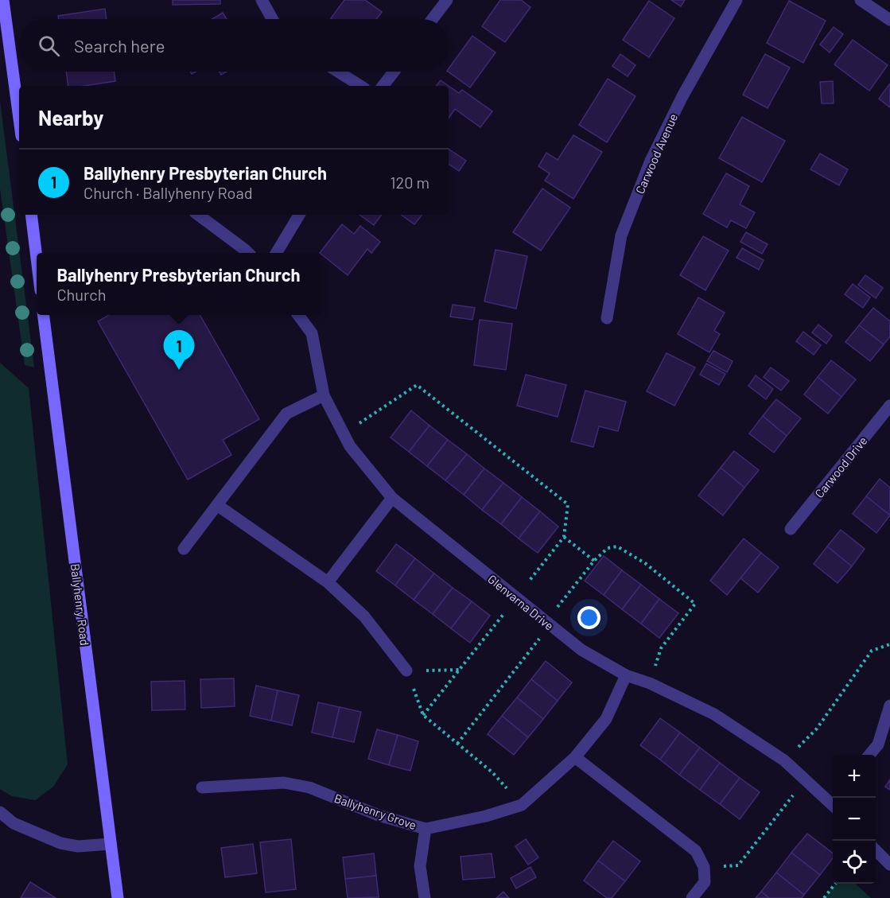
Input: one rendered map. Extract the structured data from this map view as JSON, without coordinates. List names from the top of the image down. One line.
{"streets":{"main road":["Ballyhenry Road"],"street":["Carwood Avenue","Carwood Drive","Glenvarna Drive","Ballyhenry Grove"]},"crossings":[["Glenvarna Drive","Ballyhenry Grove"]],"page":{"search":"Search here","heading":"Nearby","list":[{"mark":"1","name":"Ballyhenry Presbyterian Church","note":"Church · Ballyhenry Road","value":"120 m"}],"popup":["Ballyhenry Presbyterian Church","Church"],"pins":"1","map_buttons":["+","−"]}}
